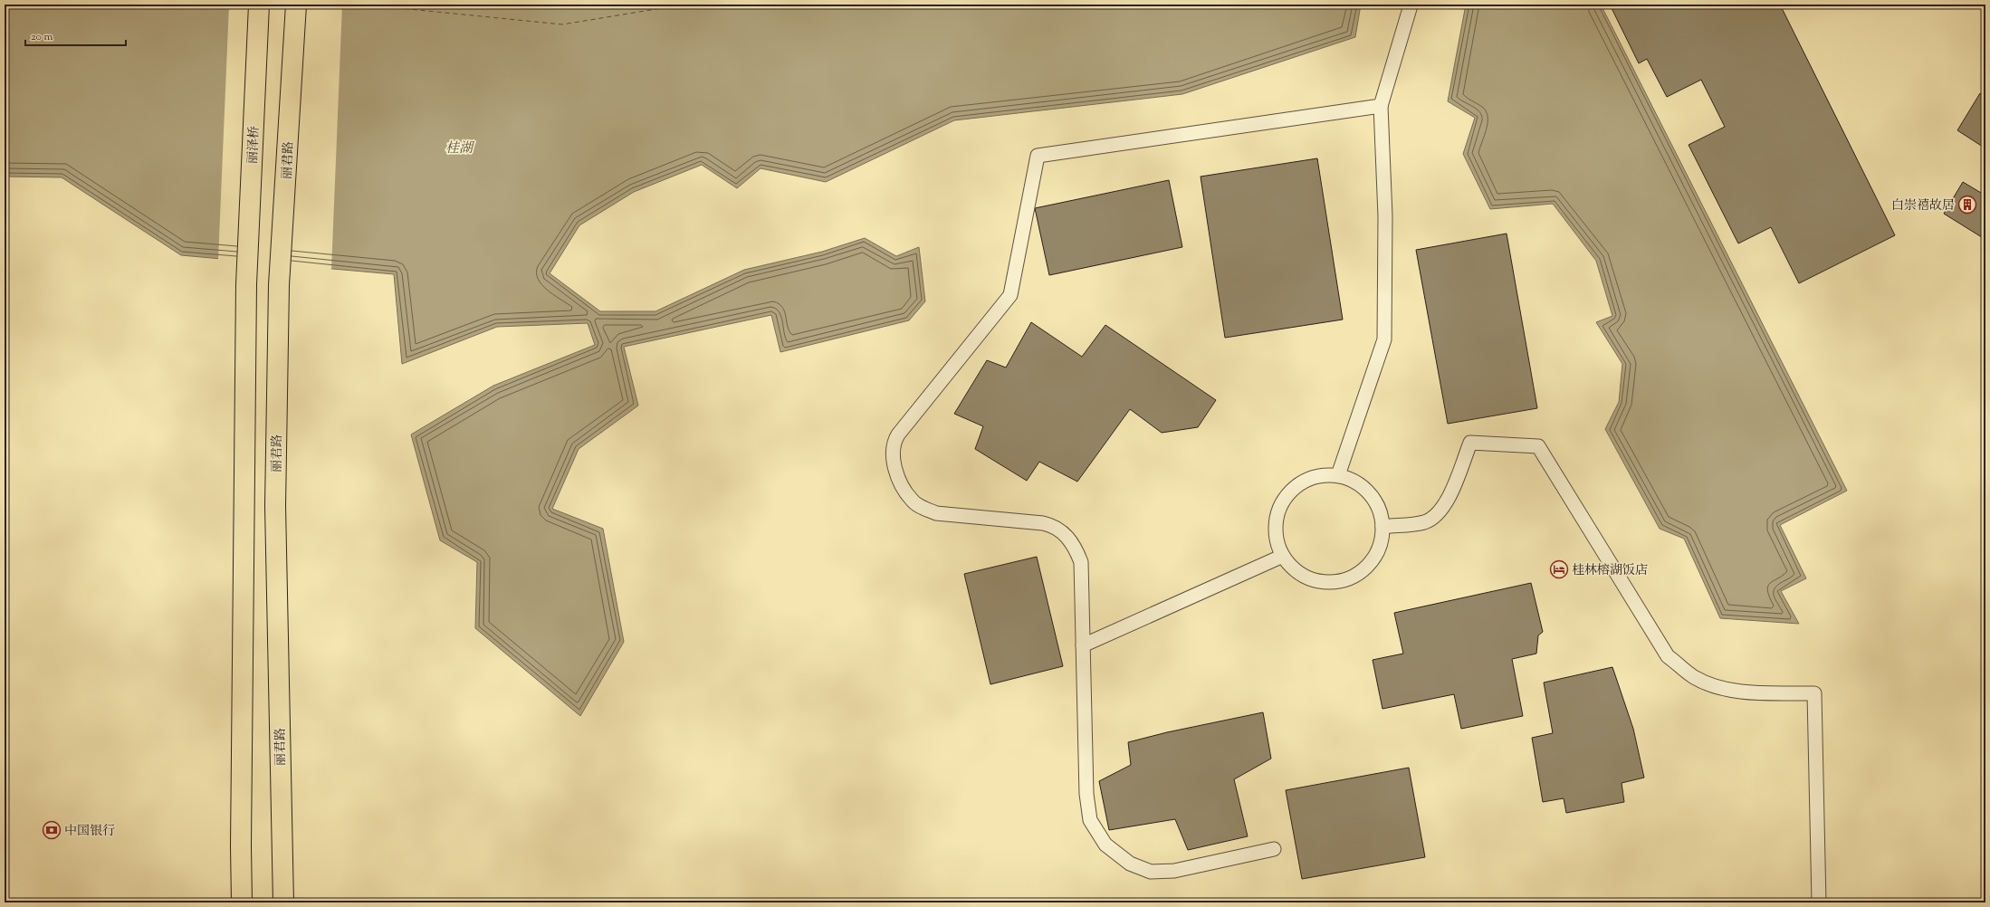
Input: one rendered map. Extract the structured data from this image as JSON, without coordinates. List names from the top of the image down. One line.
{"streets":{"main road":["丽泽桥","丽君路"]},"water":["桂湖"],"places":{"building":["白崇禧故居"],"hotel":["桂林榕湖饭店"],"bank":["中国银行"]},"scale_bar":"20 m"}
